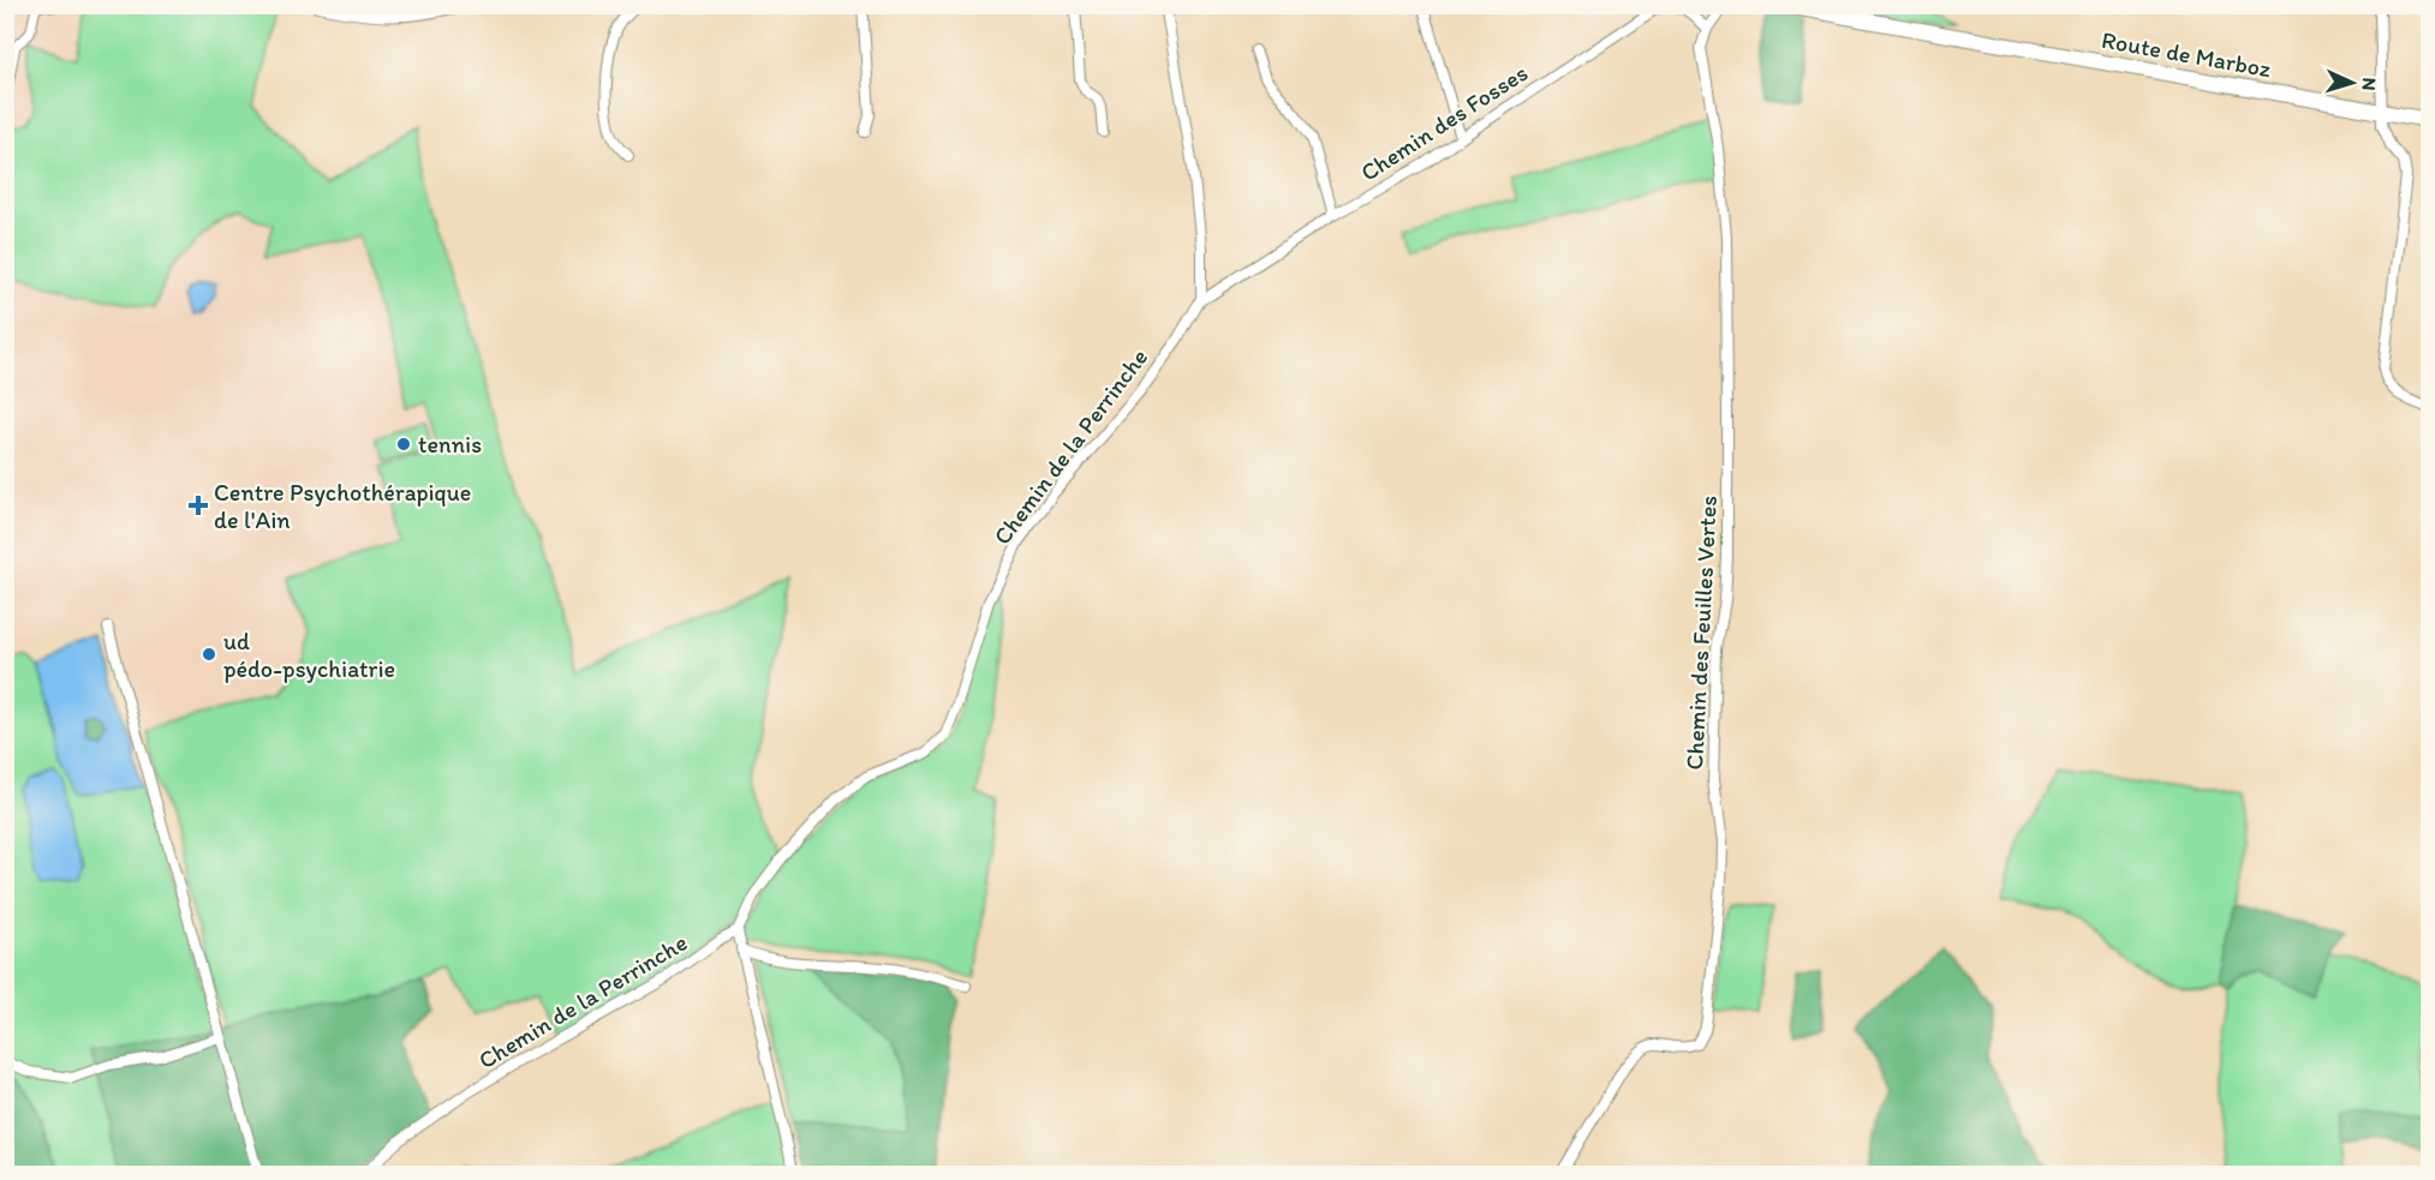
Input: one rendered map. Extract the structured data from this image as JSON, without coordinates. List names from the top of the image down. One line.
{"streets":{"main road":["Route de Marboz"],"street":["Chemin des Fosses","Chemin de la Perrinche","Chemin des Feuilles Vertes"]},"crossings":[["Chemin des Fosses","Chemin de la Perrinche"],["Chemin des Fosses","Chemin des Feuilles Vertes"]],"places":{"other":["tennis","ud pédo-psychiatrie"],"health":["Centre Psychothérapique de l'Ain"]},"north":"right"}
